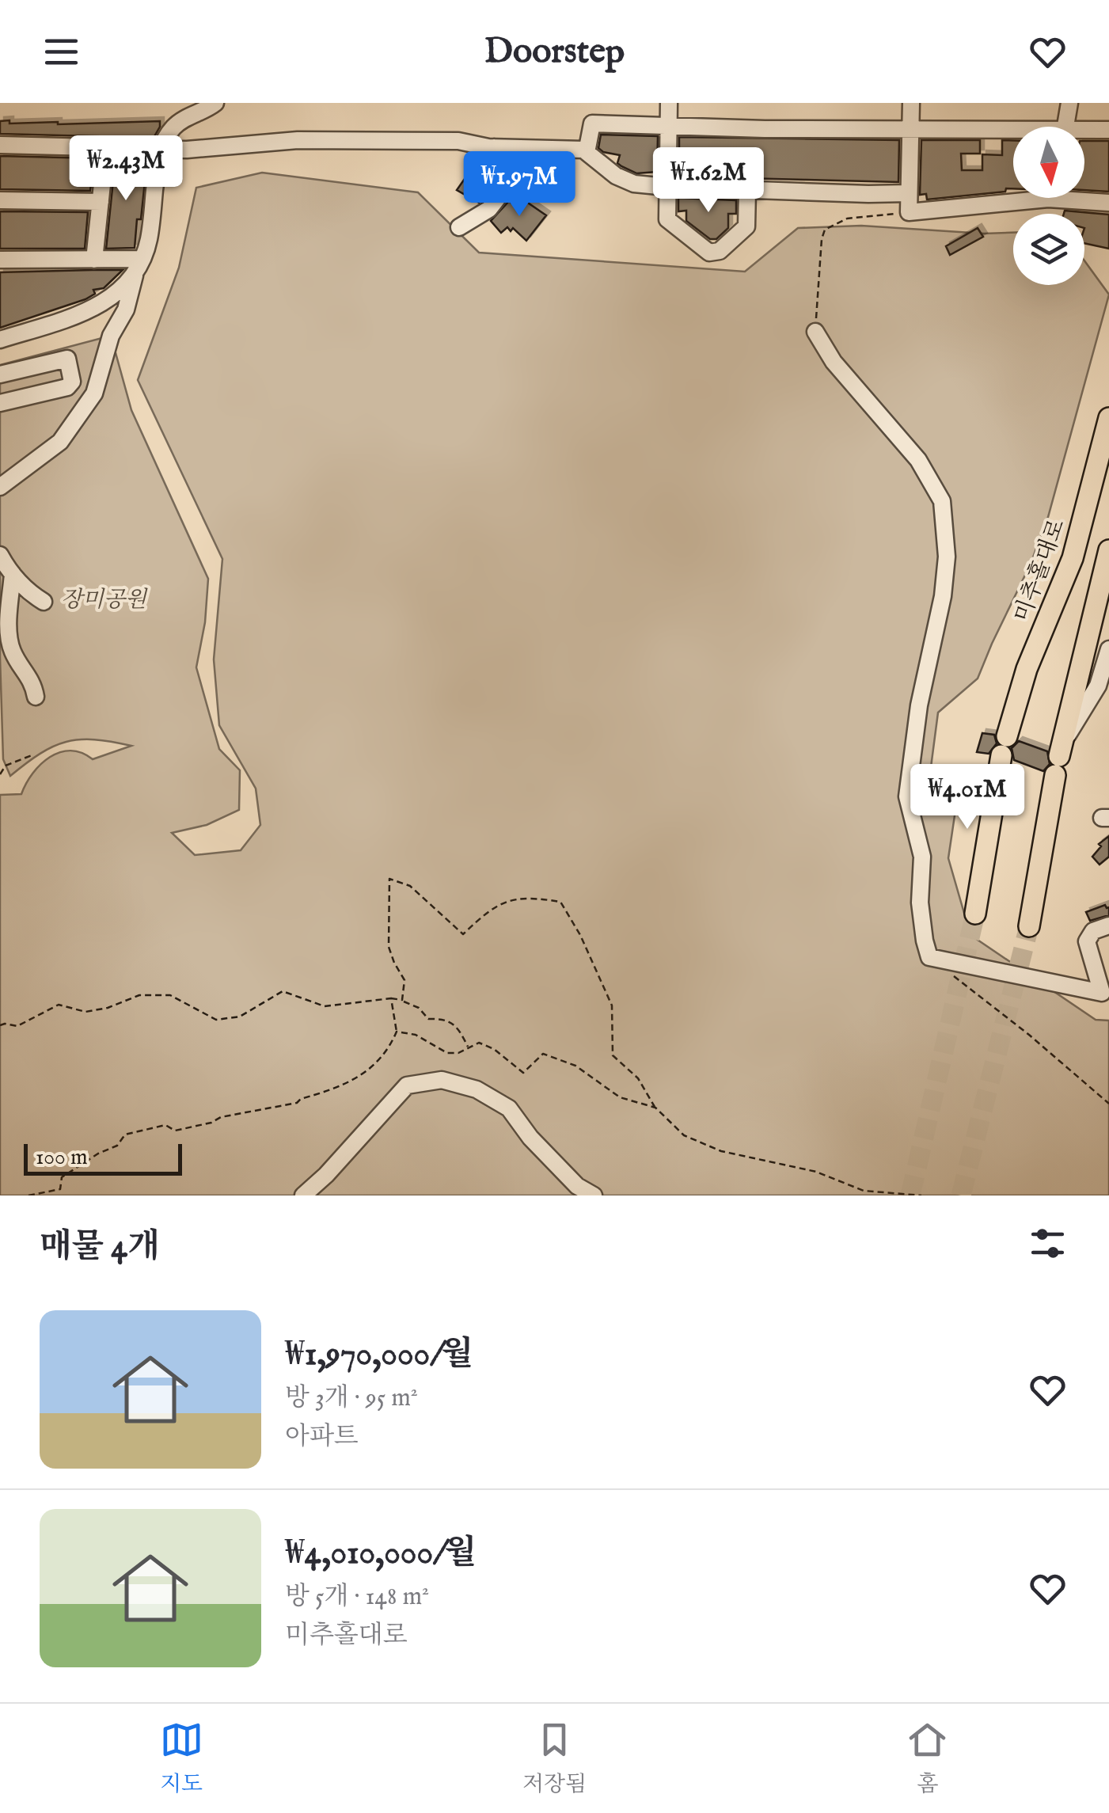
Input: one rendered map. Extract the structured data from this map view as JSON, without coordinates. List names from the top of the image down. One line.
{"streets":{"main road":["미추홀대로"]},"parks":["장미공원"],"scale_bar":"100 m","north":"bottom","page":{"header":"Doorstep","price":["₩2.43M","₩1.62M","₩1.97M","₩4.01M"],"scale":"100 m","heading":"매물 4개","list":[{"name":"₩1,970,000/월","note":"방 3개 · 95 m² · 아파트"},{"name":"₩4,010,000/월","note":"방 5개 · 148 m² · 미추홀대로"}],"tabs":["지도","저장됨","홈"]}}
